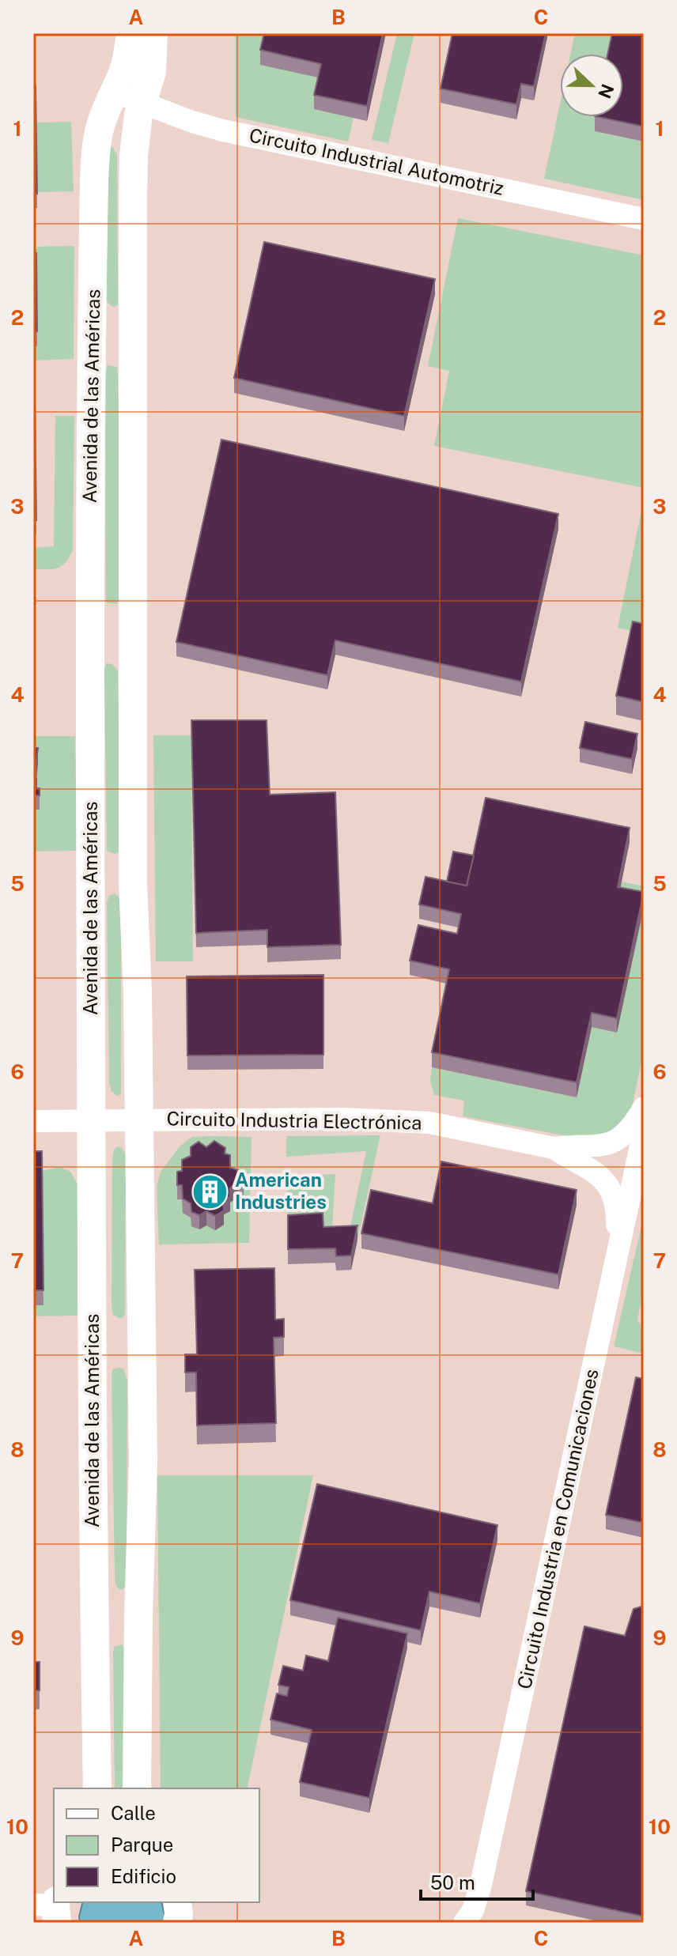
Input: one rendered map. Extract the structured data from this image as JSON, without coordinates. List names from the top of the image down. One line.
{"streets":{"main road":["Avenida de las Américas"],"street":["Circuito Industrial Automotriz","Circuito Industria Electrónica","Circuito Industria en Comunicaciones"]},"crossings":[["Circuito Industrial Automotriz","Avenida de las Américas"],["Avenida de las Américas","Circuito Industria Electrónica"],["Circuito Industria Electrónica","Circuito Industria en Comunicaciones"]],"places":{"building":["American Industries"]},"legend":["Calle","Parque","Edificio"],"scale_bar":"50 m","north":"right","grid":{"columns":["A","B","C"],"rows":["1","2","3","4","5","6","7","8","9","10"]}}
